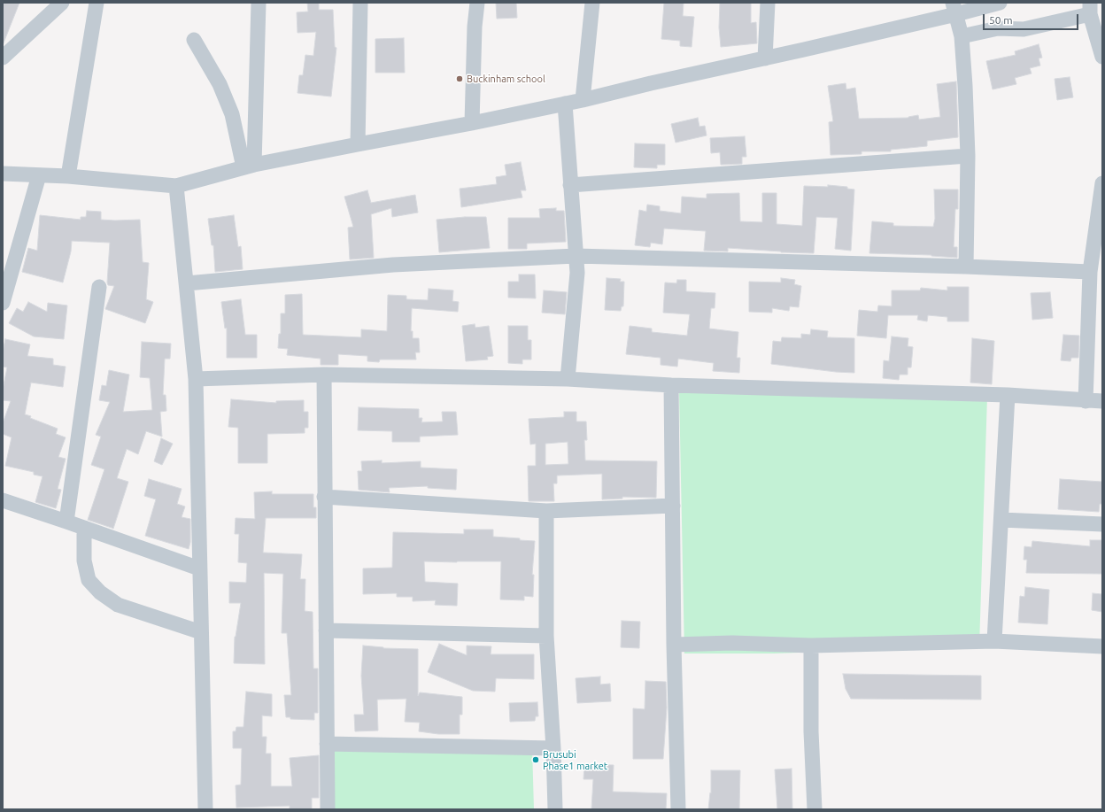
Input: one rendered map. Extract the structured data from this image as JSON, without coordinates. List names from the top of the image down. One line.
{"places":["Buckinham school","Brusubi Phase1 market"],"scale_bar":"50 m"}
